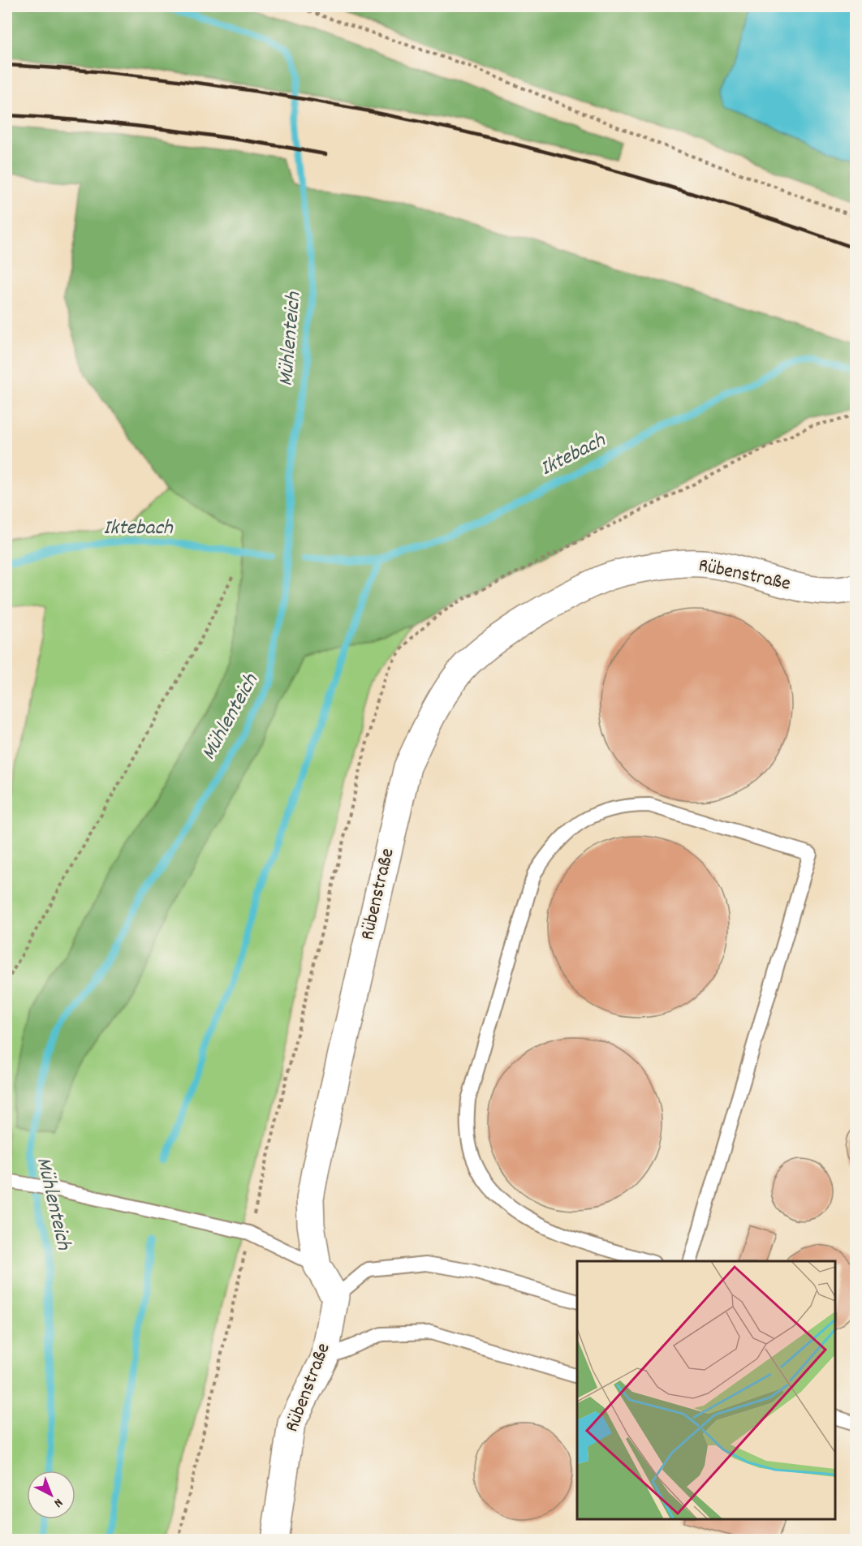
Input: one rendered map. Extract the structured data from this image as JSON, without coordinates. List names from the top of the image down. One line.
{"streets":{"street":["Rübenstraße"]},"water":["Mühlenteich","Iktebach"],"north":"bottom right"}
